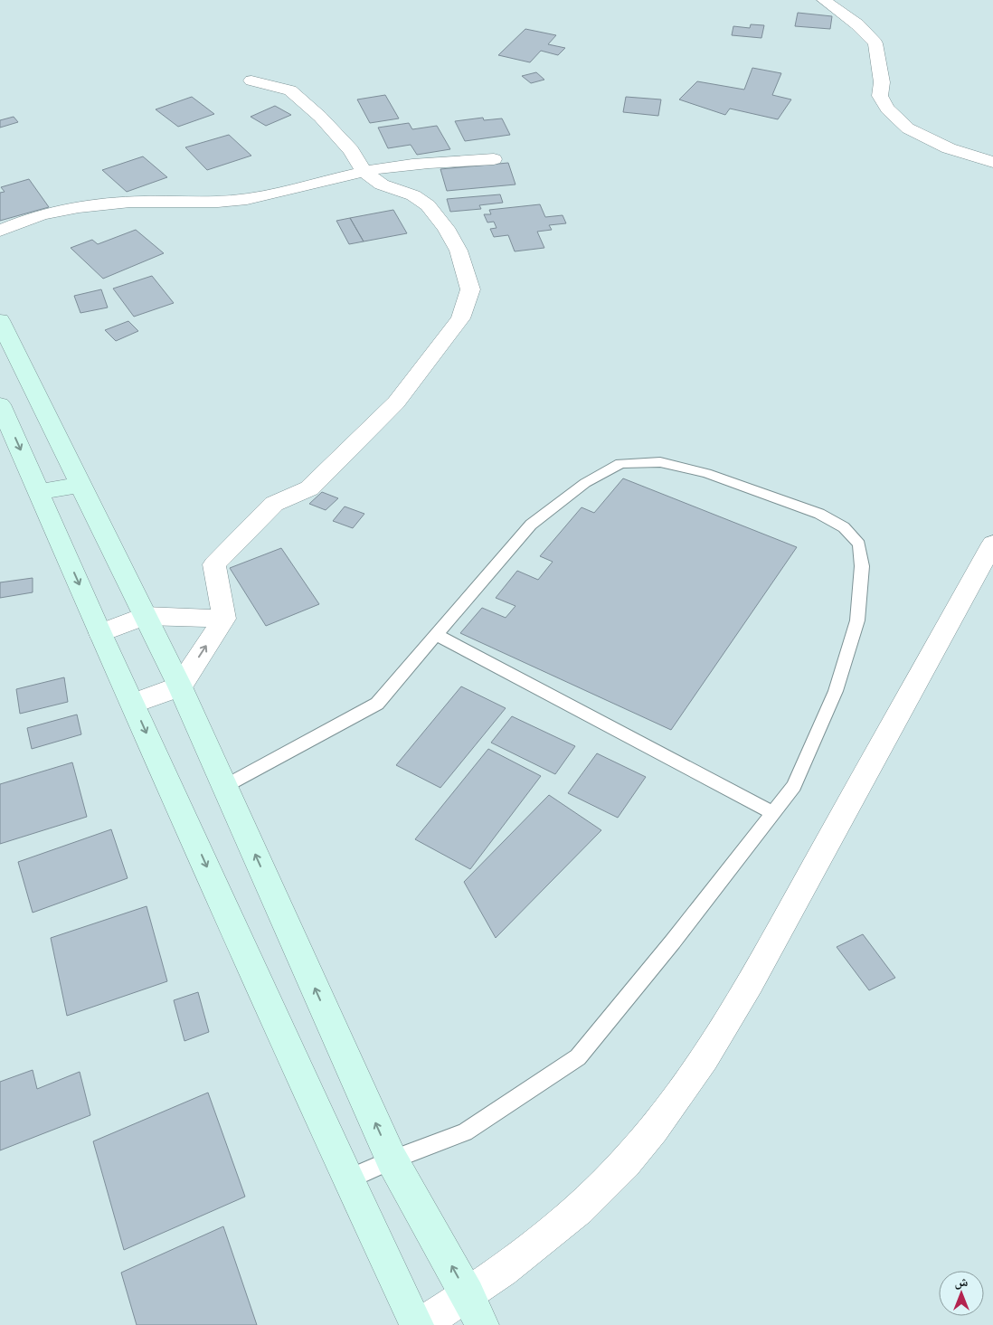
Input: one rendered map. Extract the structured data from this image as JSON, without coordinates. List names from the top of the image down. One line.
{"north":"top"}
